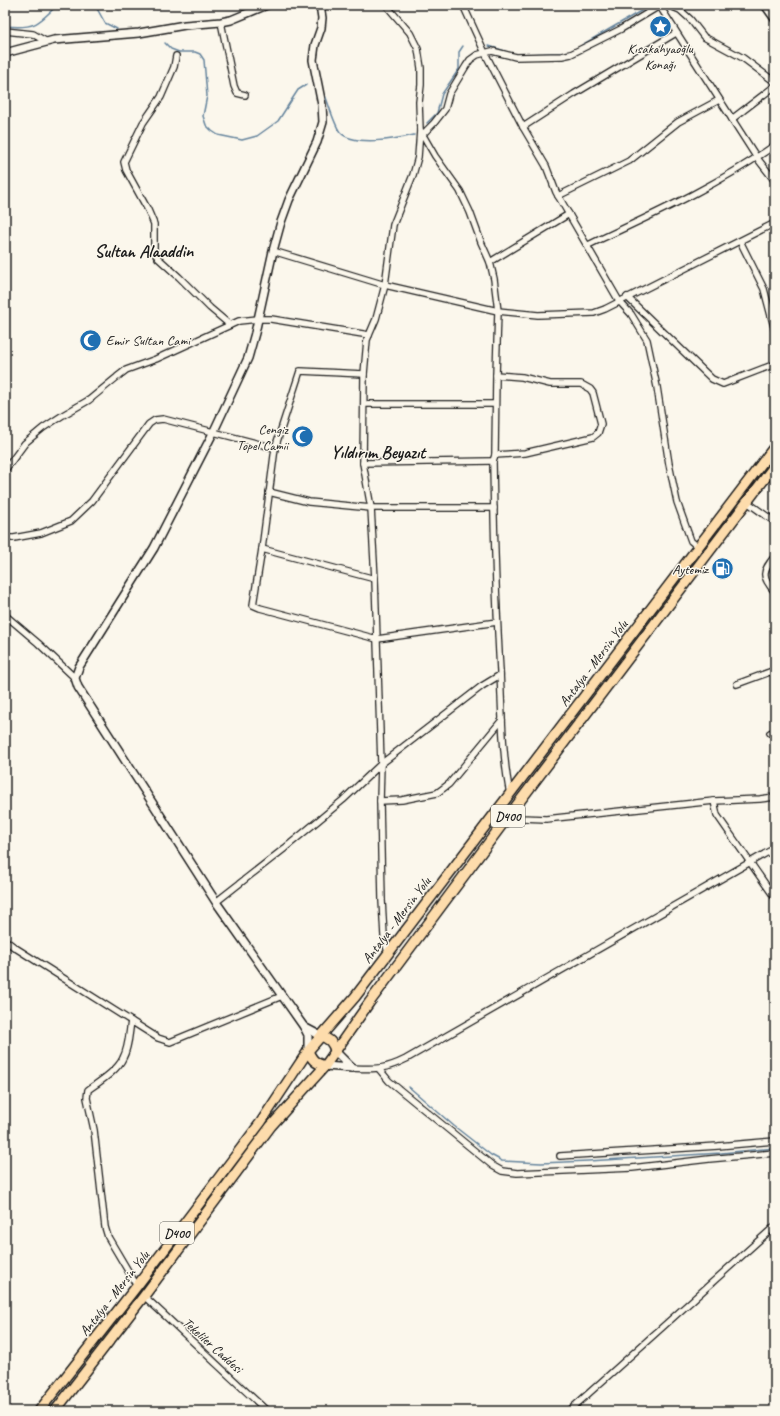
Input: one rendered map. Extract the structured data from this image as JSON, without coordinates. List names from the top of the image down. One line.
{"streets":{"highway":["Antalya - Mersin Yolu","D400"],"street":["Tekeliler Caddesi"]},"crossings":[["Antalya - Mersin Yolu","Tekeliler Caddesi"]],"districts":["Sultan Alaaddin","Yıldırım Beyazıt"],"places":{"place":["Kısakahyaoğlu Konağı"],"mosque":["Emir Sultan Cami","Cengiz Topel Camii"],"fuel station":["Aytemiz"]}}
